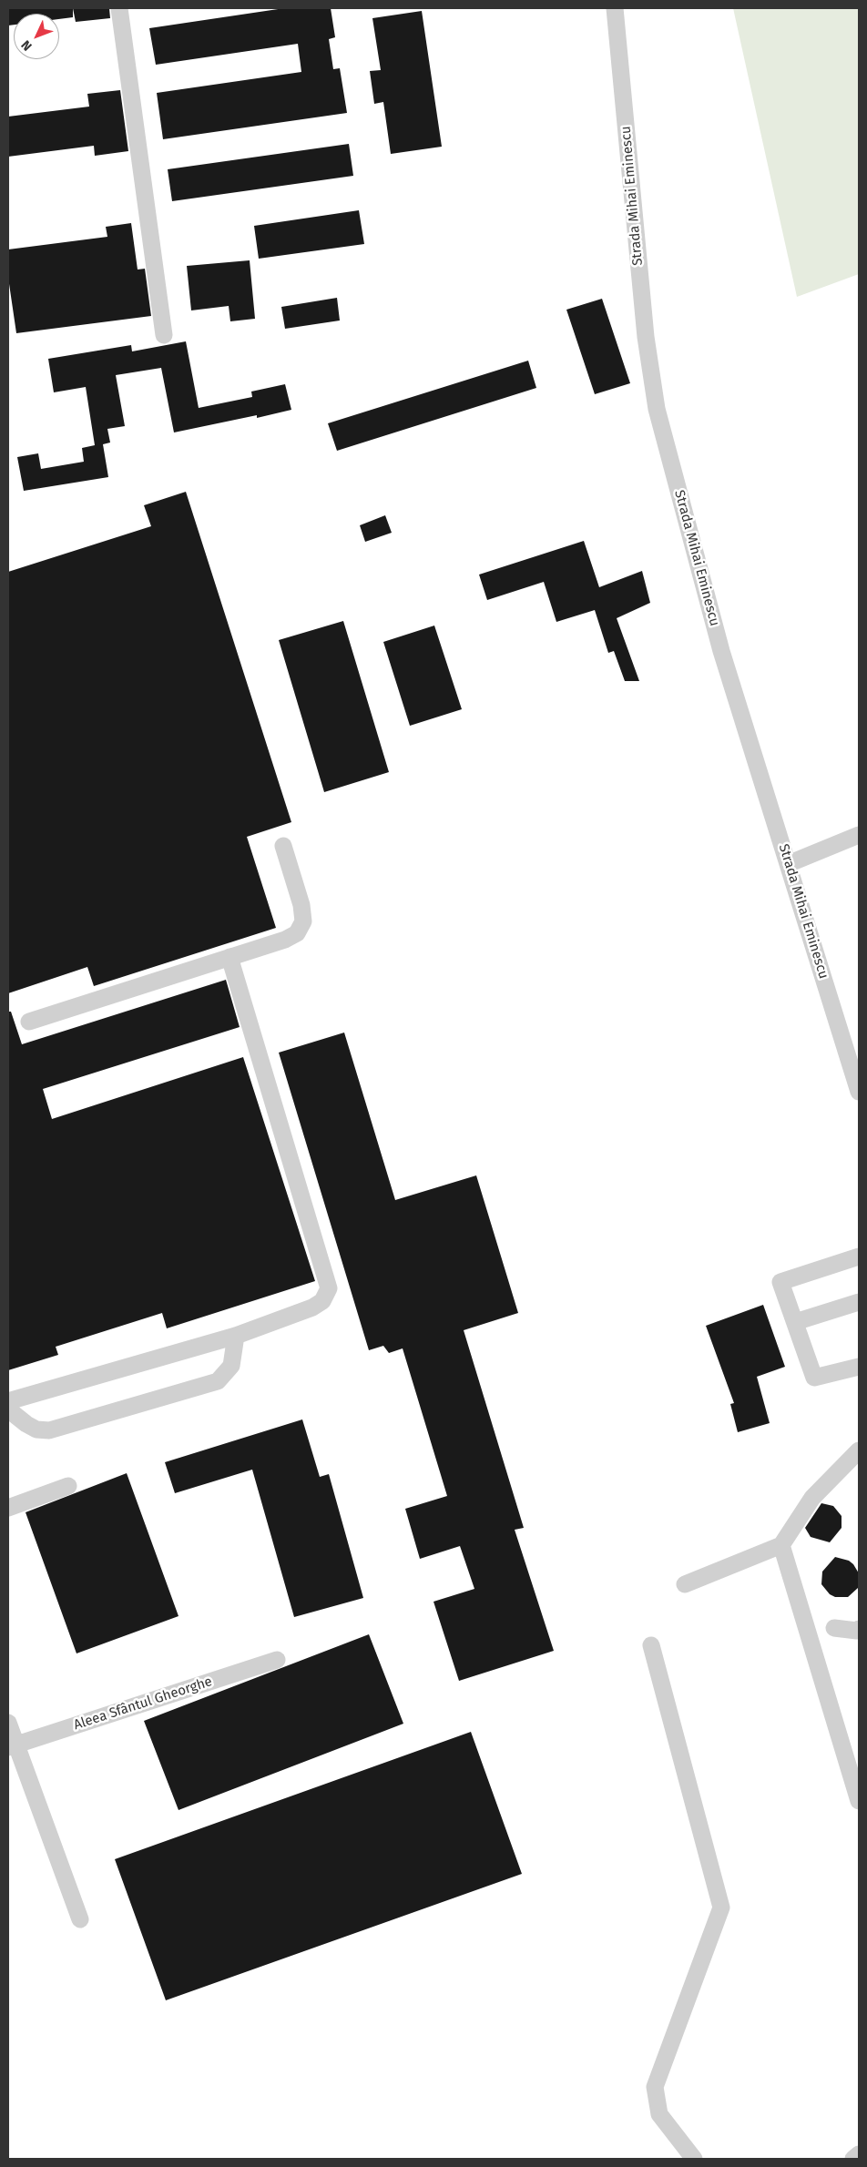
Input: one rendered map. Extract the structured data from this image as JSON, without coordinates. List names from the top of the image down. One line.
{"streets":{"street":["Strada Mihai Eminescu","Aleea Sfântul Gheorghe"]},"north":"bottom left"}
